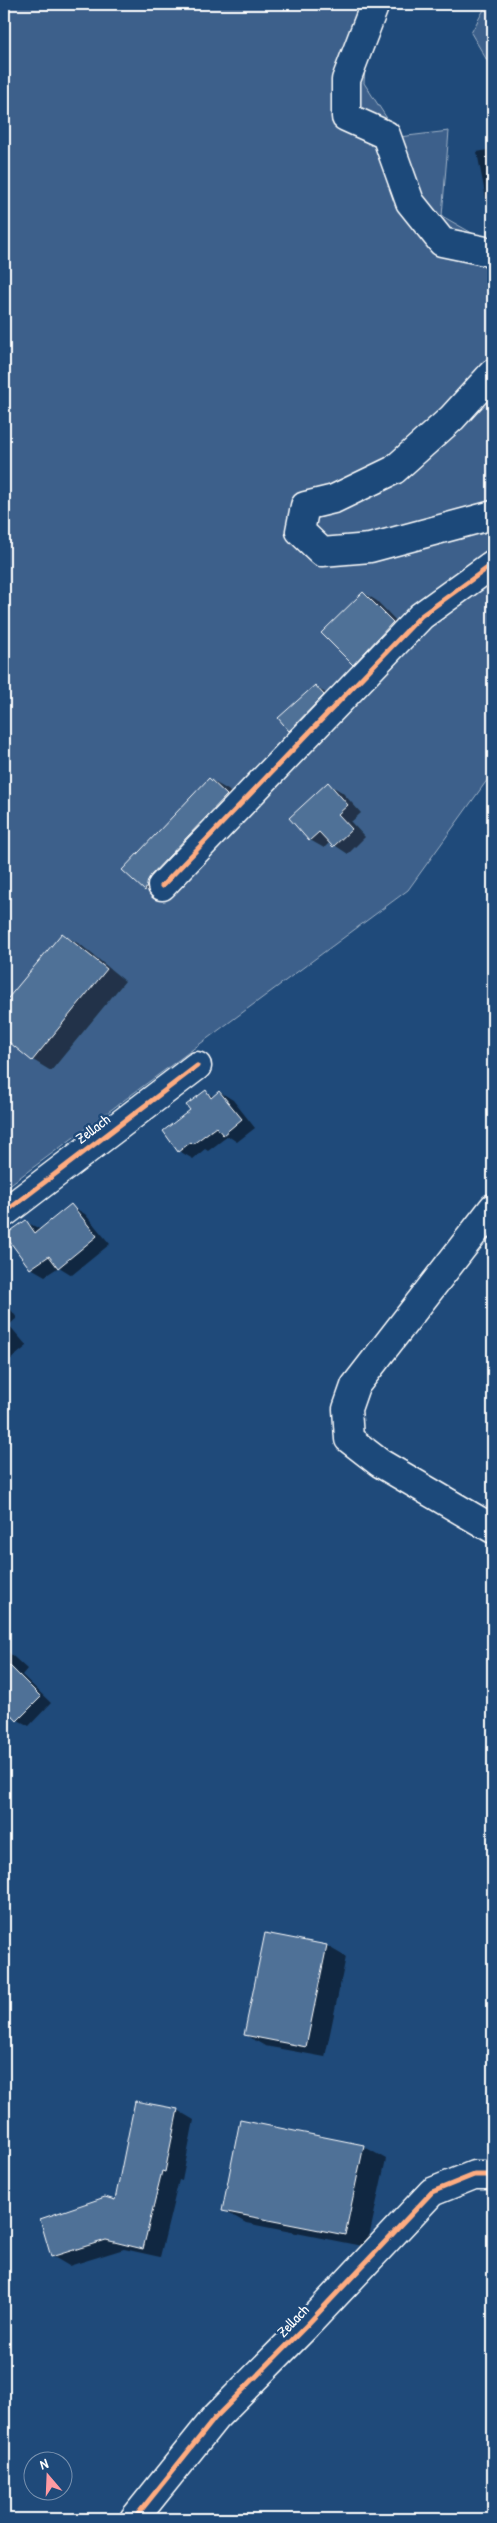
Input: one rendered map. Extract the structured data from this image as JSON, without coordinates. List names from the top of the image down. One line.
{"streets":{"street":["Zellach"]},"north":"top"}
